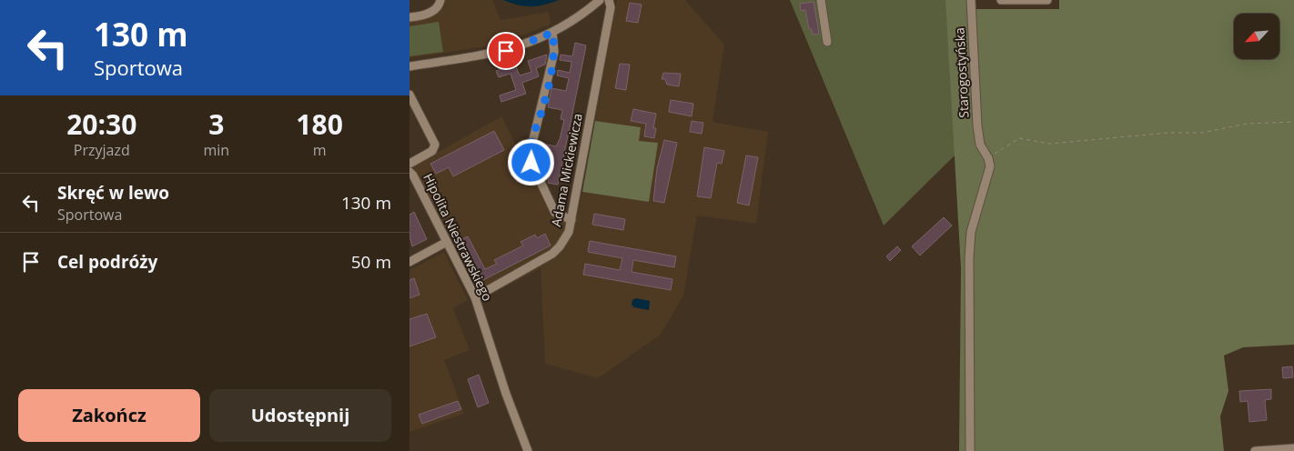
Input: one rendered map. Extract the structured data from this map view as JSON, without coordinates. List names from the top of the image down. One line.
{"streets":{"street":["Starogostyńska","Adama Mickiewicza","Hipolita Niestrawskiego"]},"crossings":[["Adama Mickiewicza","Hipolita Niestrawskiego"]],"north":"bottom left","page":{"turn":["130 m","Sportowa"],"eta":["20:30","Przyjazd","3","min","180","m"],"list":[{"name":"Skręć w lewo","note":"Sportowa","value":"130 m"},{"name":"Cel podróży","value":"50 m"}],"buttons":["Zakończ","Udostępnij"]}}
